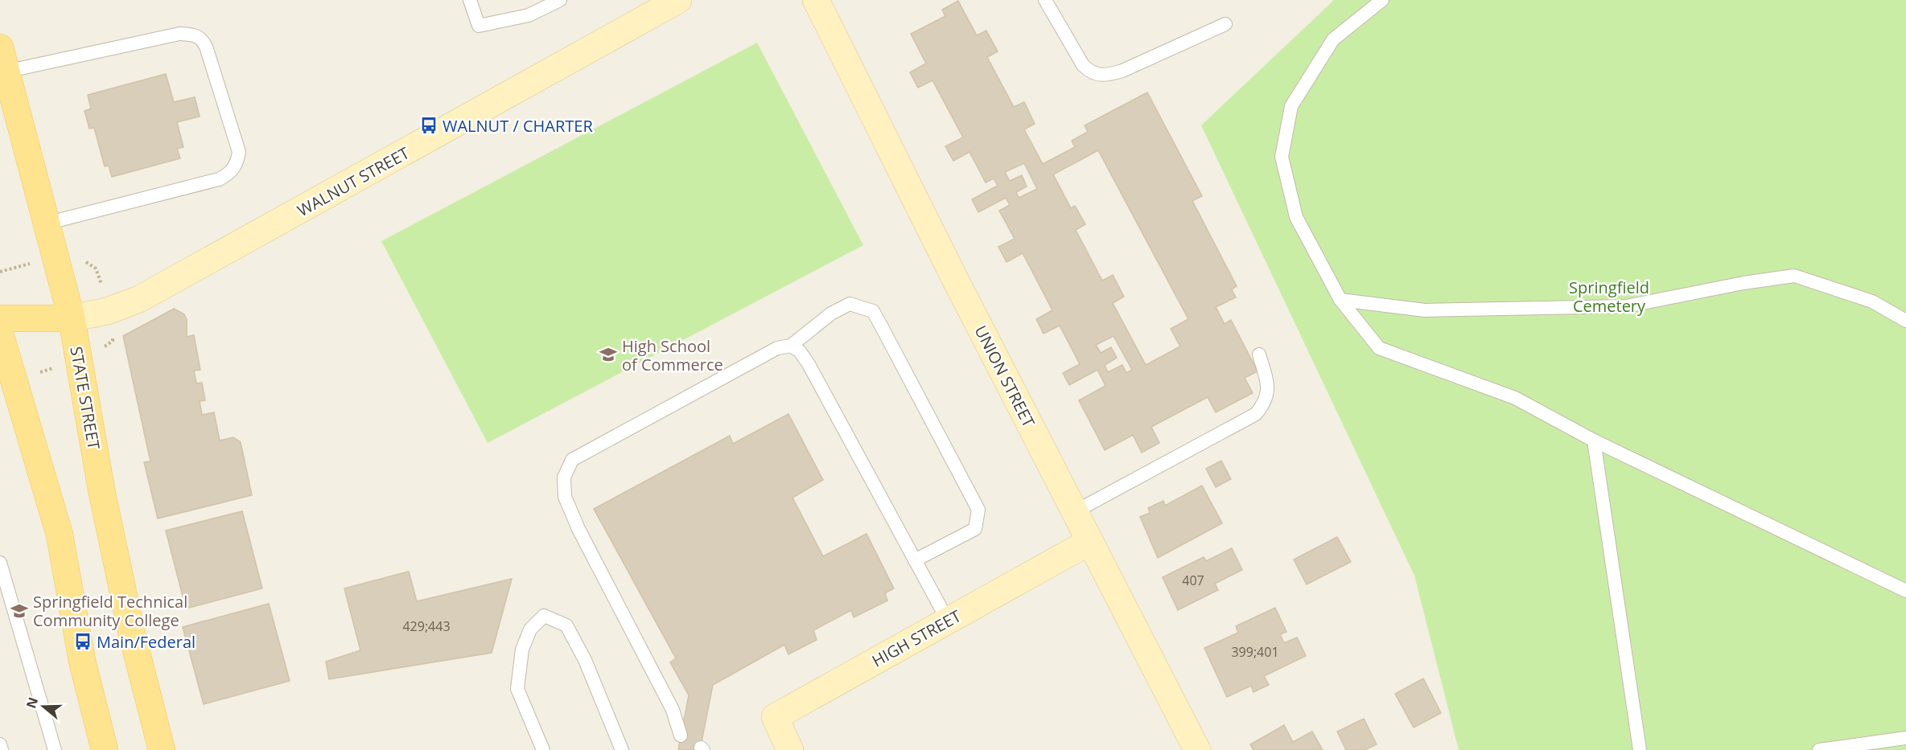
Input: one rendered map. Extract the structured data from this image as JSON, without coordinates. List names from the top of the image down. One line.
{"streets":{"main road":["STATE STREET"],"street":["WALNUT STREET","UNION STREET","HIGH STREET"]},"crossings":[["WALNUT STREET","STATE STREET"],["UNION STREET","HIGH STREET"]],"parks":["Springfield Cemetery"],"places":{"bus stop":["WALNUT / CHARTER","Main/Federal"],"school or university":["High School of Commerce","Springfield Technical Community College"]},"house_numbers":["407","429;443","399;401"],"north":"left"}
